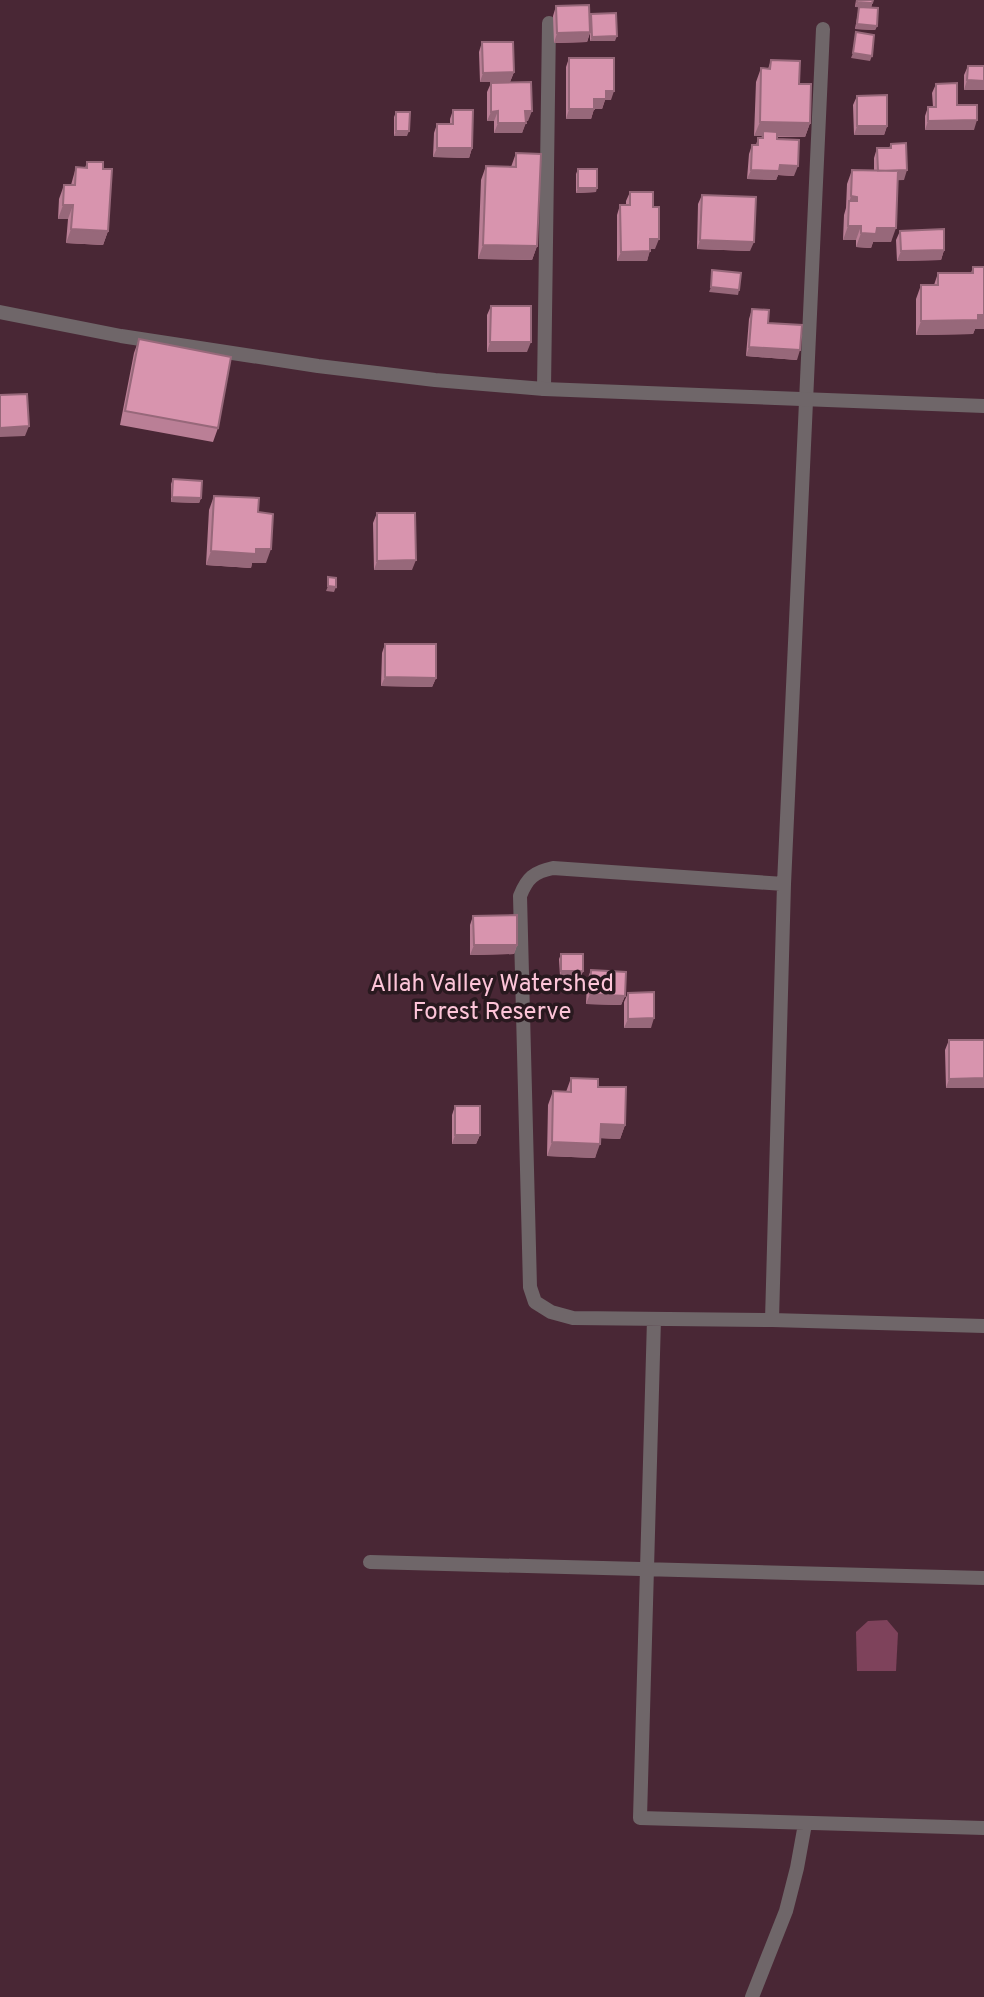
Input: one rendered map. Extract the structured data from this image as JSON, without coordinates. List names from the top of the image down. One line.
{"parks":["Allah Valley Watershed Forest Reserve"]}
